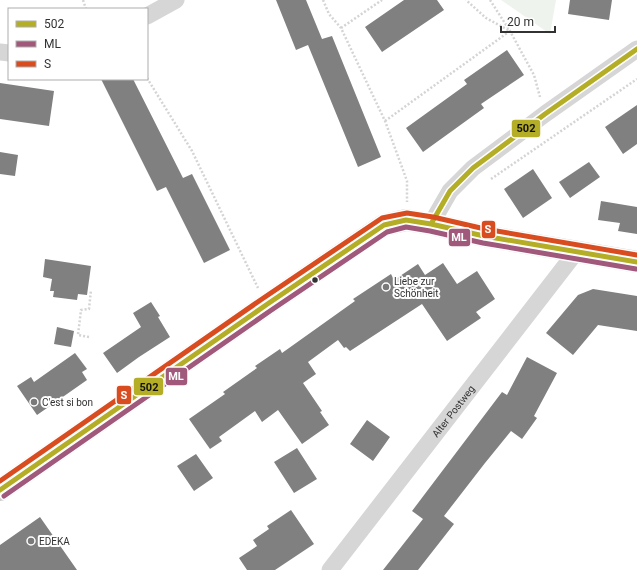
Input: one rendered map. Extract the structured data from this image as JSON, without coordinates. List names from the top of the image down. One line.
{"streets":{"street":["Alter Postweg"]},"places":["Liebe zur Schönheit","C'est si bon","EDEKA"],"lines":["transit line 502","transit line S","transit line ML"],"legend":["502","ML","S"],"scale_bar":"20 m"}
